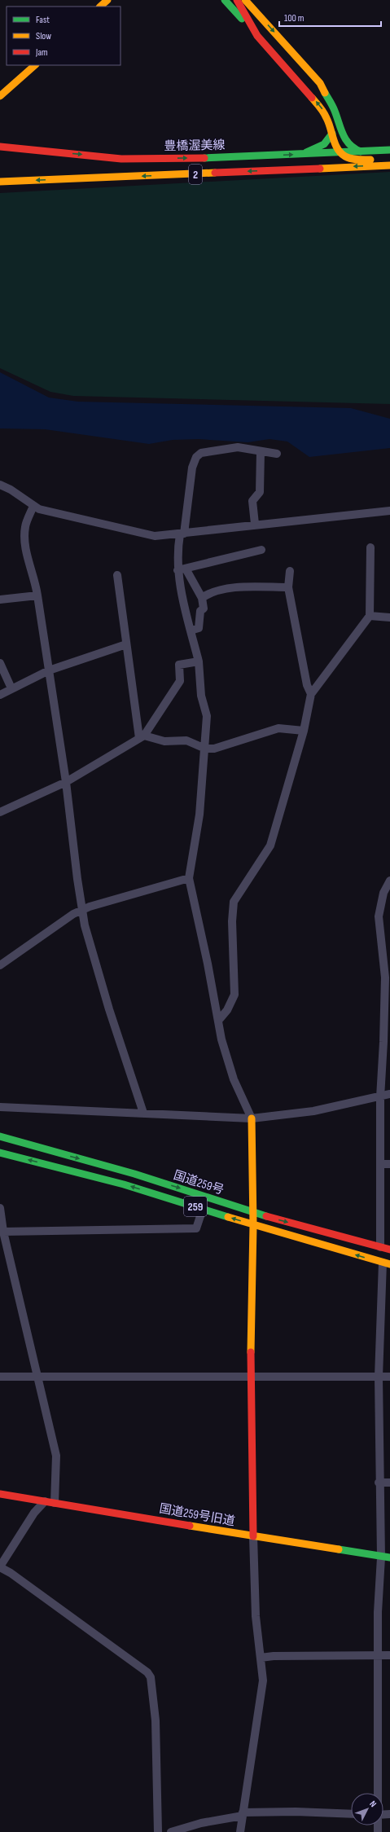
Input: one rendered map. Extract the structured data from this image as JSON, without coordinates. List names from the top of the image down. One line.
{"streets":{"main road":["豊橋渥美線","2","国道259号","259","国道259号旧道"]},"legend":["Fast","Slow","Jam"],"scale_bar":"100 m","north":"top right"}
